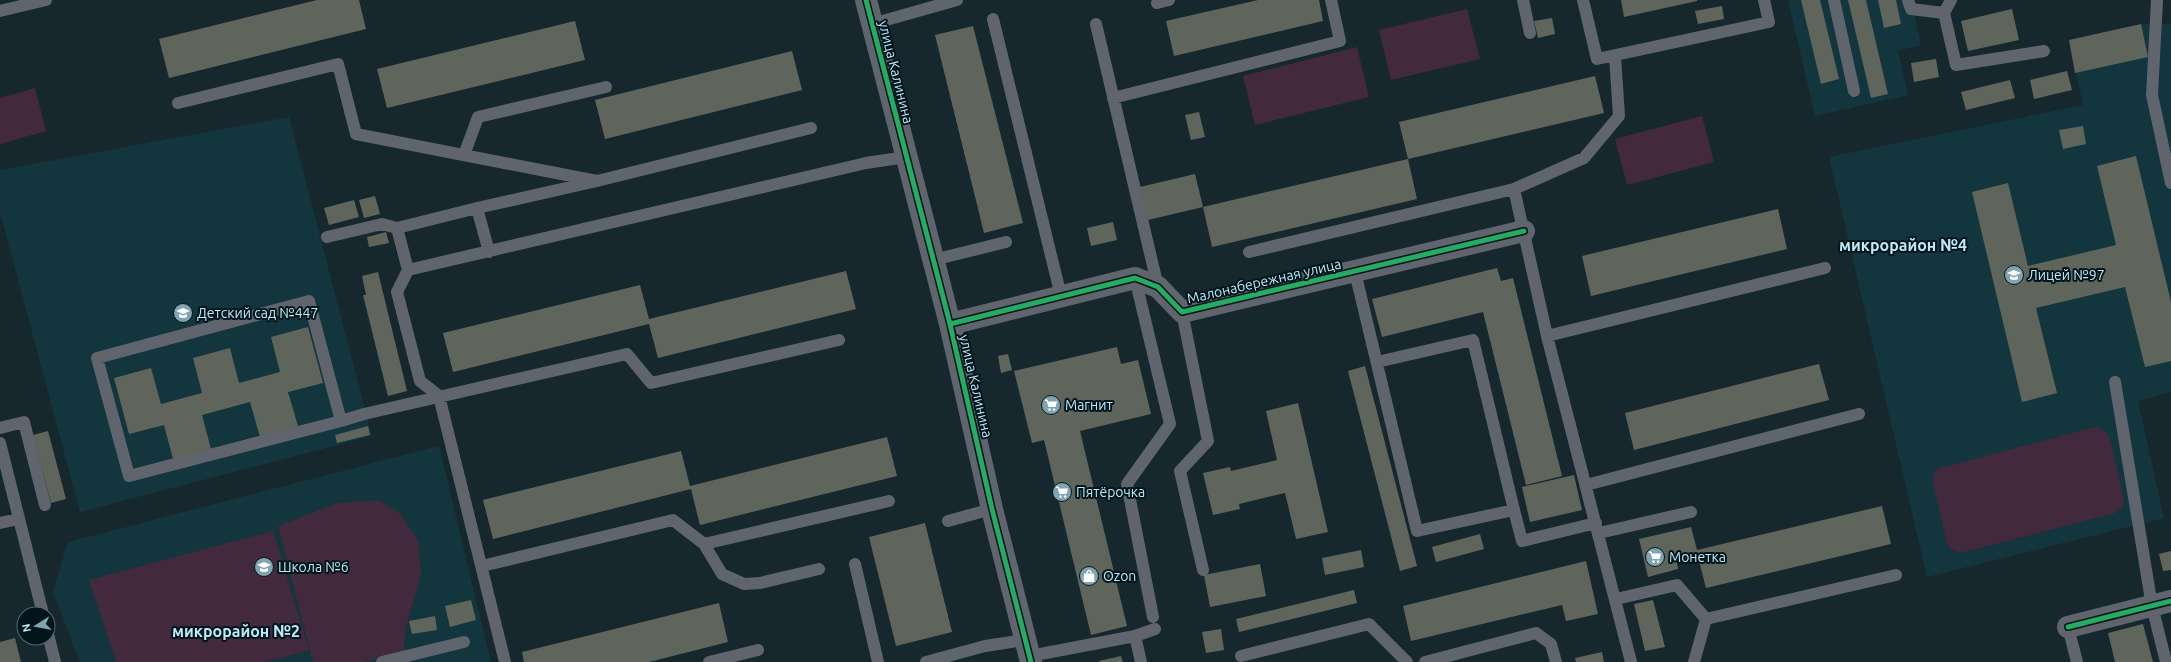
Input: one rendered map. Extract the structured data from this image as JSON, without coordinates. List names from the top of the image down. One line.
{"streets":{"street":["улица Калинина","Малонабережная улица"]},"districts":["микрорайон №4","микрорайон №2"],"places":{"school or university":["Лицей №97","Детский сад №447","Школа №6"],"supermarket":["Магнит","Пятёрочка","Монетка"],"shop":["Ozon"]},"north":"left"}
